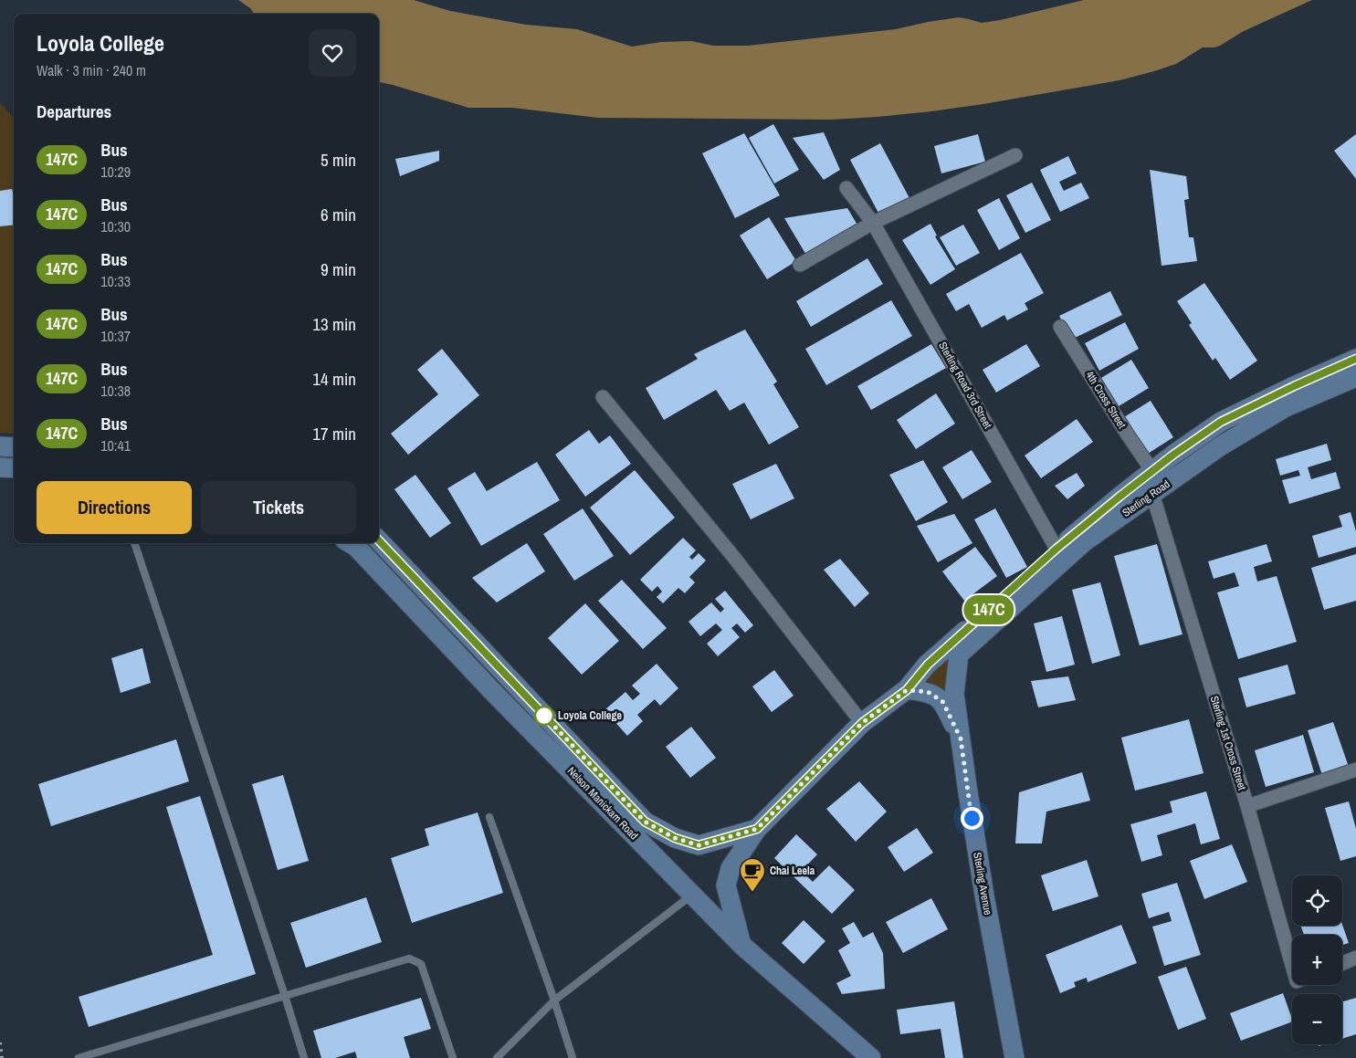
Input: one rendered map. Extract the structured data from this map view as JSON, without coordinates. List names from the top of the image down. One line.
{"streets":{"main road":["Sterling Road","Nelson Manickam Road","Sterling Avenue"],"street":["Sterling Road 3rd Street","4th Cross Street","Sterling 1st Cross Street"]},"crossings":[["Sterling Road 3rd Street","Sterling Road"],["4th Cross Street","Sterling Road"],["Sterling Road","Sterling 1st Cross Street"],["Sterling Road","Nelson Manickam Road"],["Sterling Road","Sterling Avenue"]],"places":{"other":["Loyola College"],"cafe":["Chai Leela"]},"lines":["bus line 147C"],"page":{"on_map":"147C","heading":[["Loyola College","Walk · 3 min · 240 m"],"Departures"],"list":[{"mark":"147C","name":"Bus","note":"10:29","value":"5 min"},{"mark":"147C","name":"Bus","note":"10:30","value":"6 min"},{"mark":"147C","name":"Bus","note":"10:33","value":"9 min"},{"mark":"147C","name":"Bus","note":"10:37","value":"13 min"},{"mark":"147C","name":"Bus","note":"10:38","value":"14 min"},{"mark":"147C","name":"Bus","note":"10:41","value":"17 min"}],"buttons":["Directions","Tickets"],"map_buttons":["+","−"]}}
